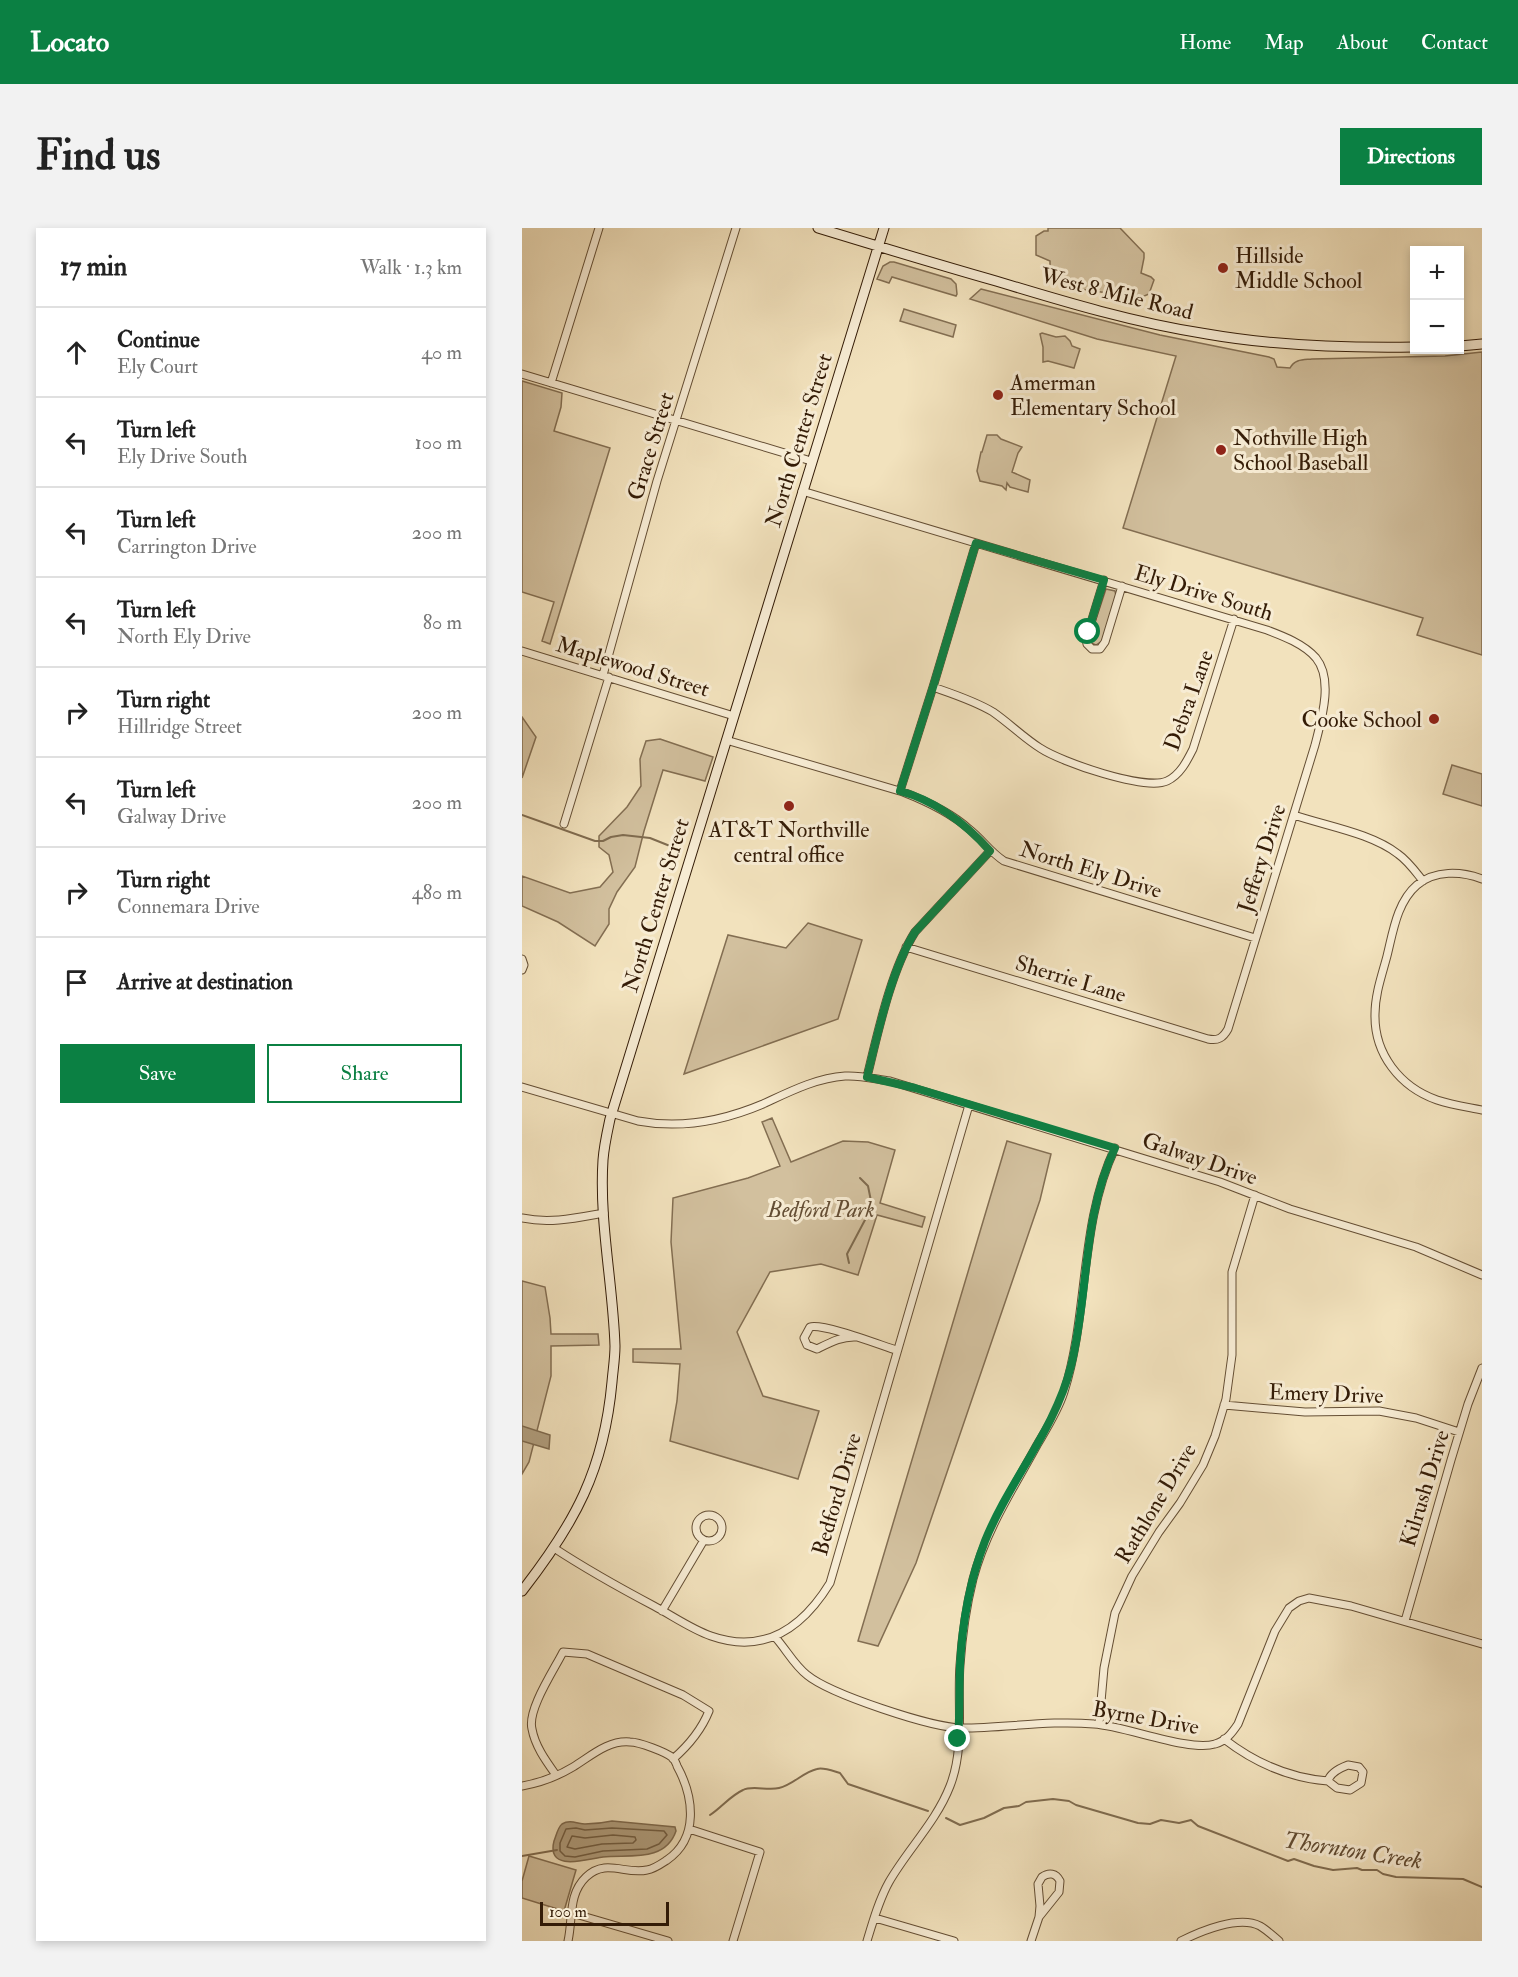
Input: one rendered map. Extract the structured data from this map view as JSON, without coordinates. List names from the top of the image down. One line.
{"streets":{"street":["West 8 Mile Road","North Center Street","Grace Street","Ely Drive South","Maplewood Street","Debra Lane","Jeffery Drive","North Ely Drive","Sherrie Lane","Galway Drive","Emery Drive","Kilrush Drive","Bedford Drive","Rathlone Drive","Byrne Drive"]},"crossings":[["West 8 Mile Road","North Center Street"],["North Center Street","Ely Drive South"],["North Center Street","Maplewood Street"],["North Center Street","North Ely Drive"],["North Center Street","Galway Drive"],["North Center Street","Bedford Drive"],["Grace Street","Maplewood Street"],["Ely Drive South","Debra Lane"],["Ely Drive South","Jeffery Drive"],["Jeffery Drive","North Ely Drive"],["Jeffery Drive","Sherrie Lane"],["Galway Drive","Bedford Drive"],["Galway Drive","Rathlone Drive"],["Emery Drive","Kilrush Drive"],["Emery Drive","Rathlone Drive"],["Kilrush Drive","Byrne Drive"],["Bedford Drive","Byrne Drive"],["Rathlone Drive","Byrne Drive"]],"water":["Thornton Creek"],"parks":["Bedford Park"],"places":["Hillside Middle School","Amerman Elementary School","Nothville High School Baseball","Cooke School","AT&T Northville central office"],"scale_bar":"100 m","page":{"header":"Locato","nav":["Home","Map","About","Contact"],"buttons":["Directions",["Save","Share"]],"title":"Find us","heading":["17 min","Walk · 1.3 km"],"map_buttons":["+","−"],"list":[["Continue","Ely Court","40 m"],["Turn left","Ely Drive South","100 m"],["Turn left","Carrington Drive","200 m"],["Turn left","North Ely Drive","80 m"],["Turn right","Hillridge Street","200 m"],["Turn left","Galway Drive","200 m"],["Turn right","Connemara Drive","480 m"],"Arrive at destination"],"scale":"100 m"}}
